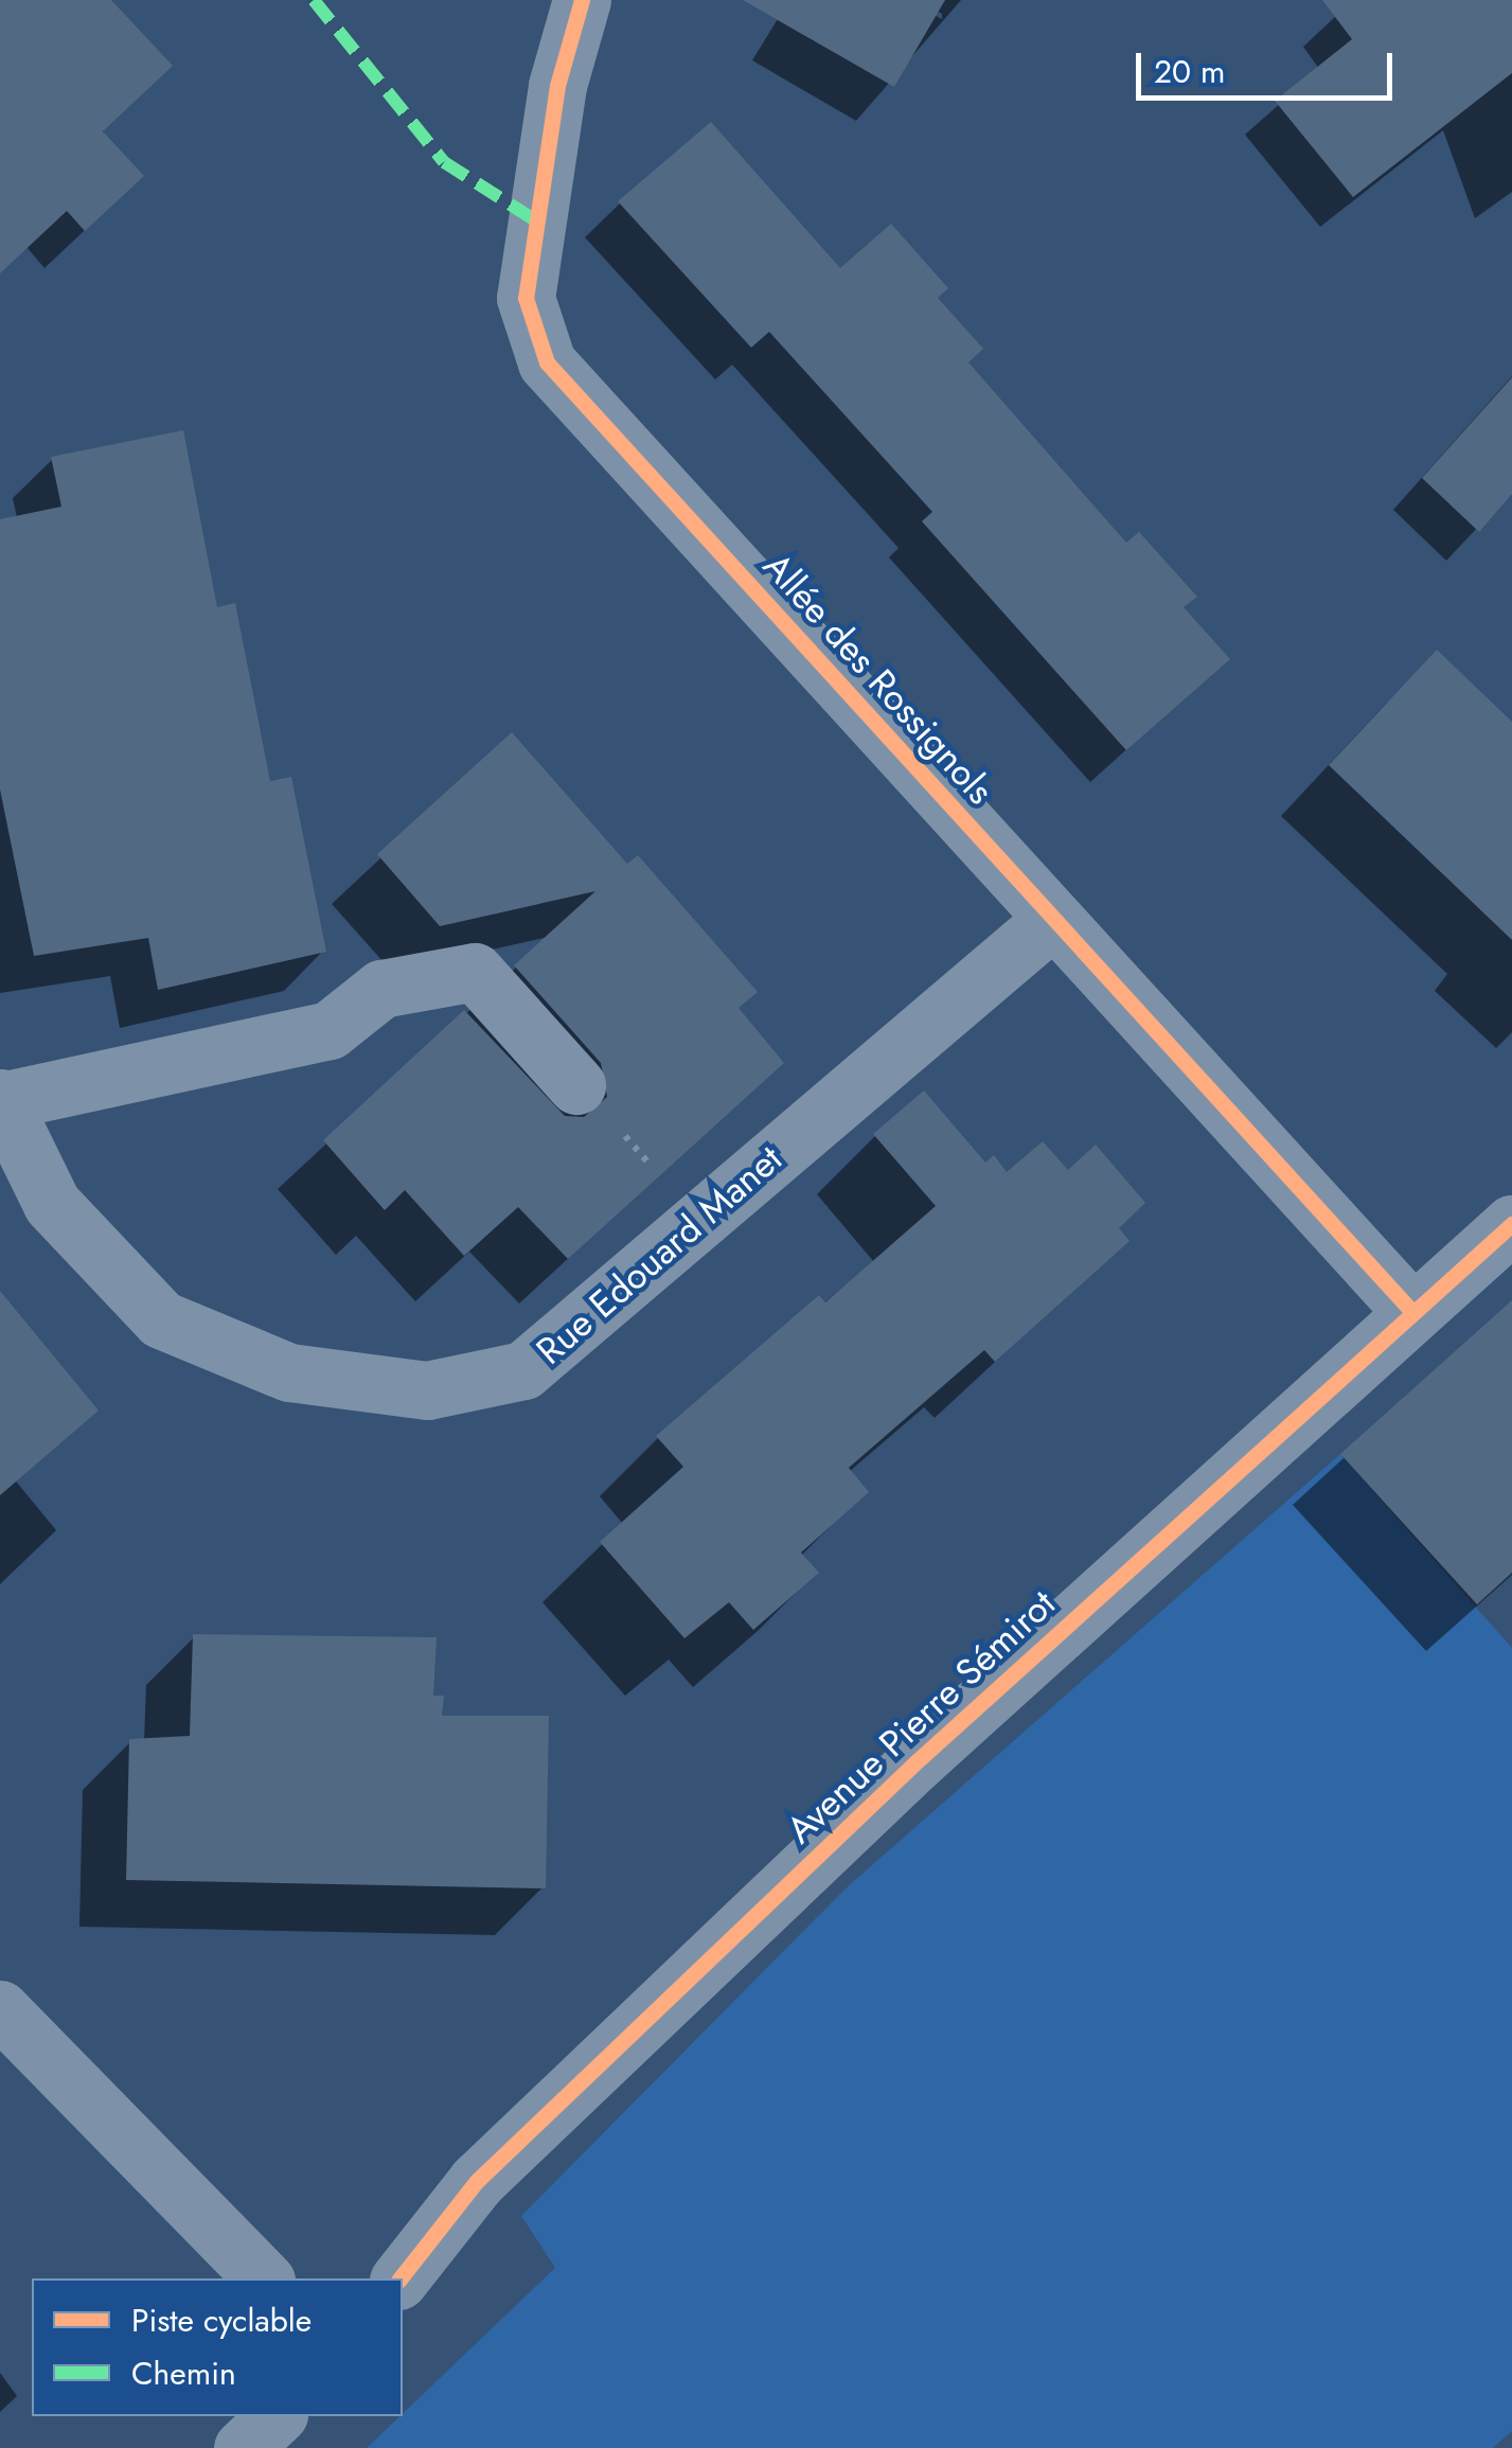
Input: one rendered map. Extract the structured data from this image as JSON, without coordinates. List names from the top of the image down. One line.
{"streets":{"street":["Allée des Rossignols","Rue Edouard Manet","Avenue Pierre Sémirot"]},"crossings":[["Allée des Rossignols","Rue Edouard Manet"],["Allée des Rossignols","Avenue Pierre Sémirot"]],"legend":["Piste cyclable","Chemin"],"scale_bar":"20 m"}
